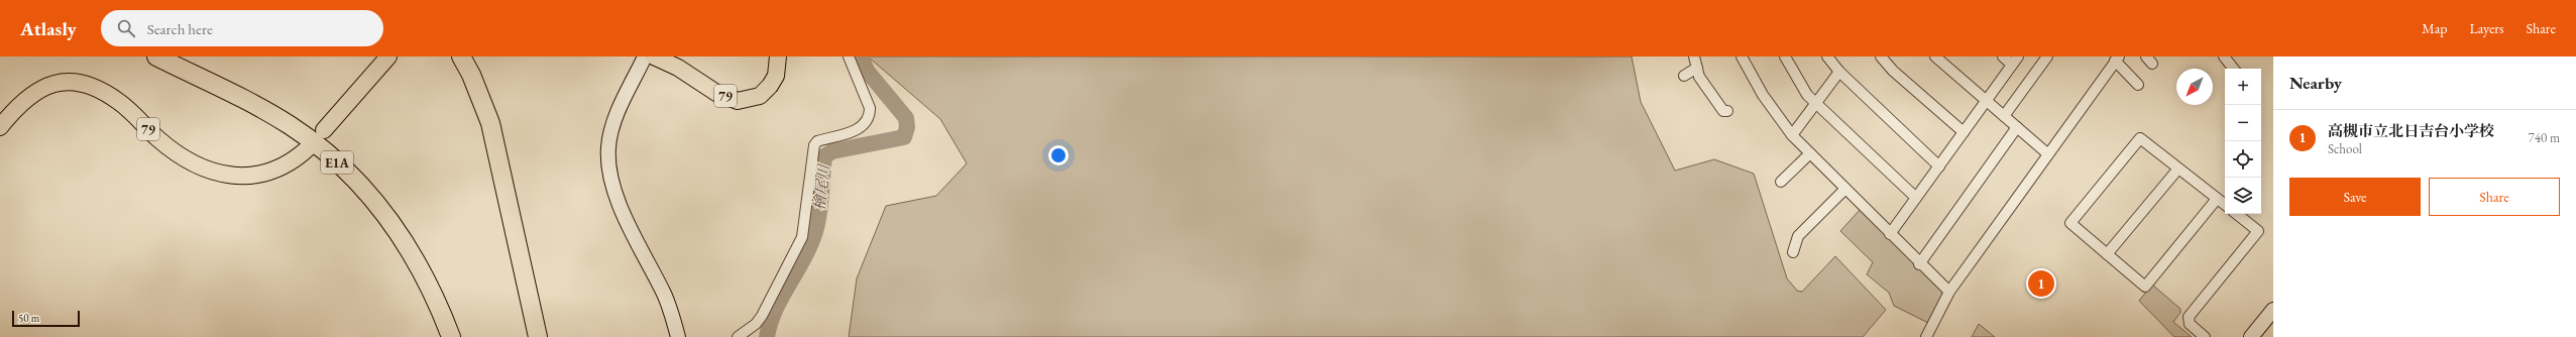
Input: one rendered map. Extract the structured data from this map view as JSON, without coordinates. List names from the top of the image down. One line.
{"streets":{"highway":["E1A"],"main road":["79"]},"water":["檜尾川"],"scale_bar":"50 m","north":"bottom left","page":{"header":"Atlasly","search":"Search here","nav":["Map","Layers","Share"],"heading":"Nearby","map_buttons":["+","−"],"list":[{"mark":"1","name":"高槻市立北日吉台小学校","note":"School","value":"740 m"}],"buttons":["Save","Share"],"pins":"1","scale":"50 m"}}
